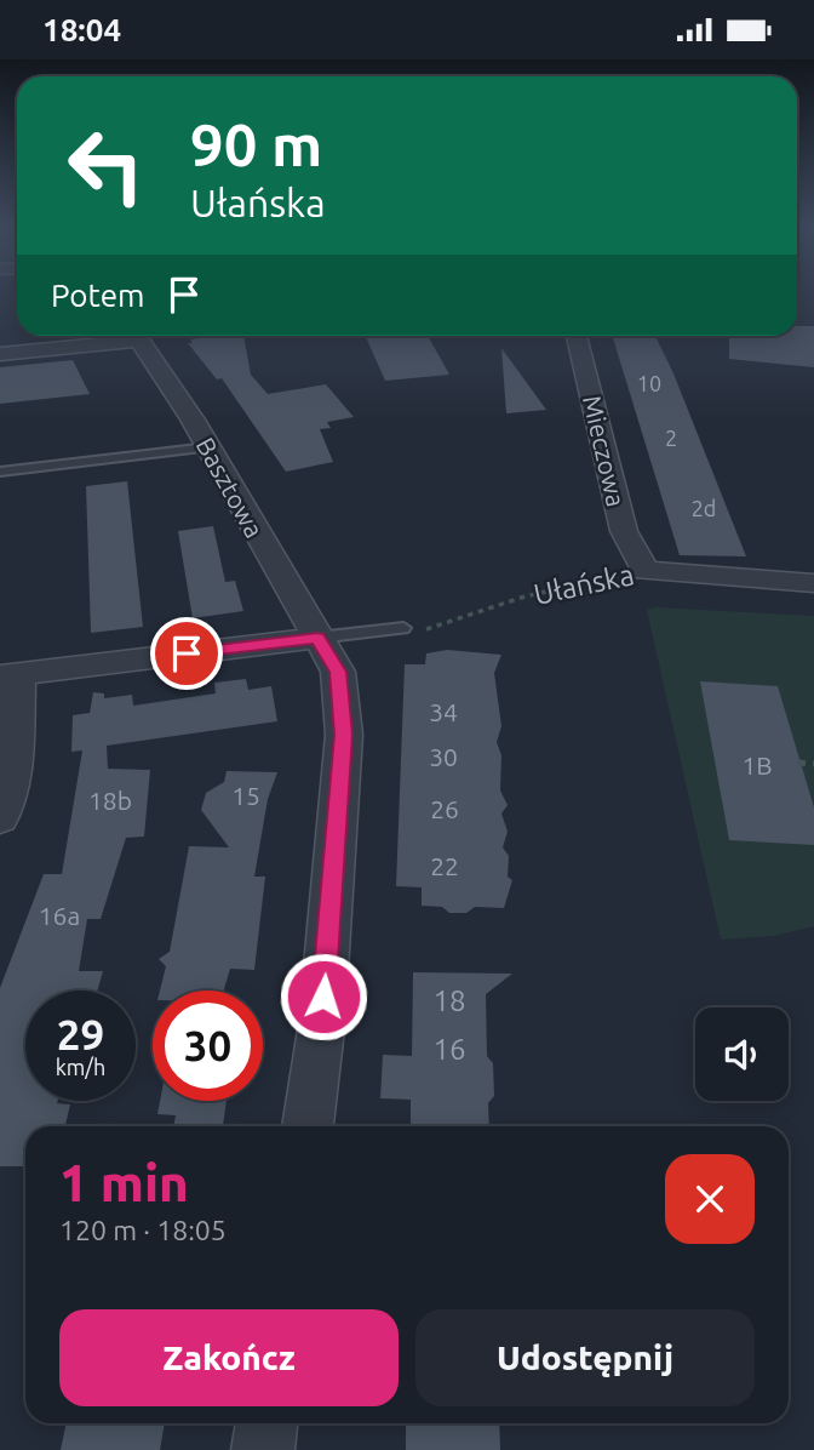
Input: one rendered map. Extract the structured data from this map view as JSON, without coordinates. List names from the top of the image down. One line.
{"streets":{"street":["Mieczowa","Basztowa","Ułańska"]},"crossings":[["Mieczowa","Ułańska"]],"house_numbers":["10","2","2d","34","30","1B","15","18b","26","22","16a","18","16"],"page":{"status":"18:04","turn":["90 m","Ułańska"],"then":"Potem","speed":"29 km/h","limit":"30","heading":["1 min","120 m · 18:05"],"buttons":["Zakończ","Udostępnij"]}}
